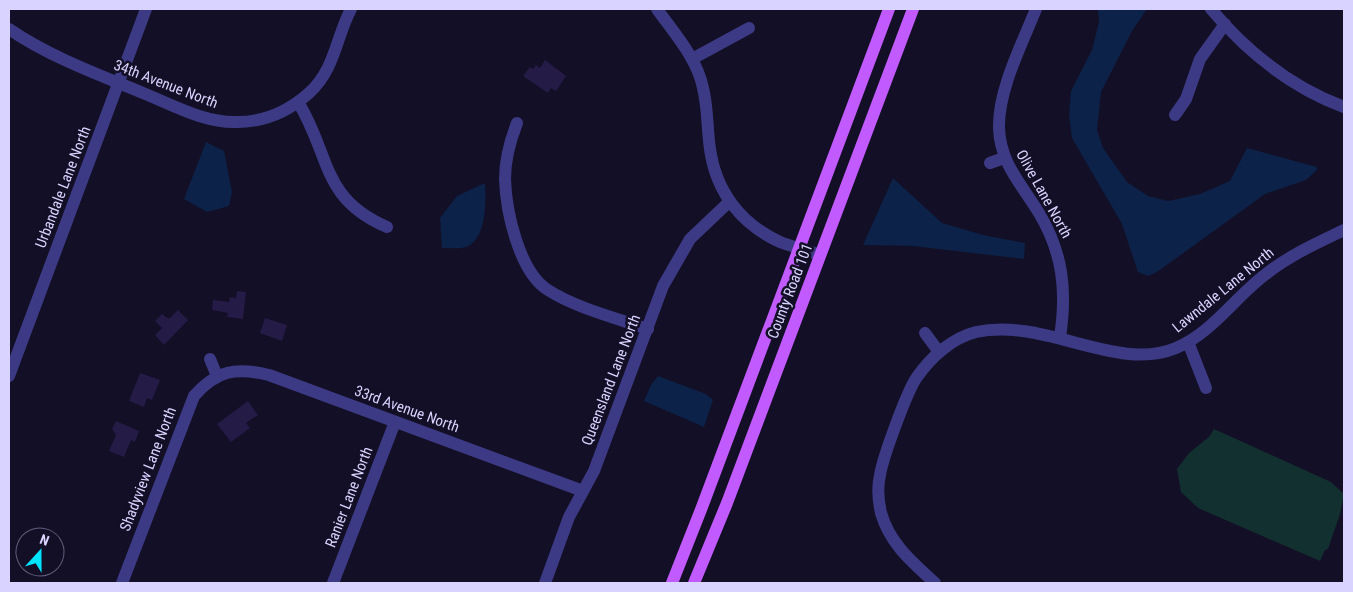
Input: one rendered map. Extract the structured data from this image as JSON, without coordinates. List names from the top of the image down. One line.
{"streets":{"main road":["County Road 101"],"street":["34th Avenue North","Urbandale Lane North","Olive Lane North","Lawndale Lane North","Queensland Lane North","33rd Avenue North","Shadyview Lane North","Ranier Lane North"]},"crossings":[["34th Avenue North","Urbandale Lane North"],["Olive Lane North","Lawndale Lane North"],["Queensland Lane North","33rd Avenue North"],["33rd Avenue North","Shadyview Lane North"],["33rd Avenue North","Ranier Lane North"]],"north":"top"}
